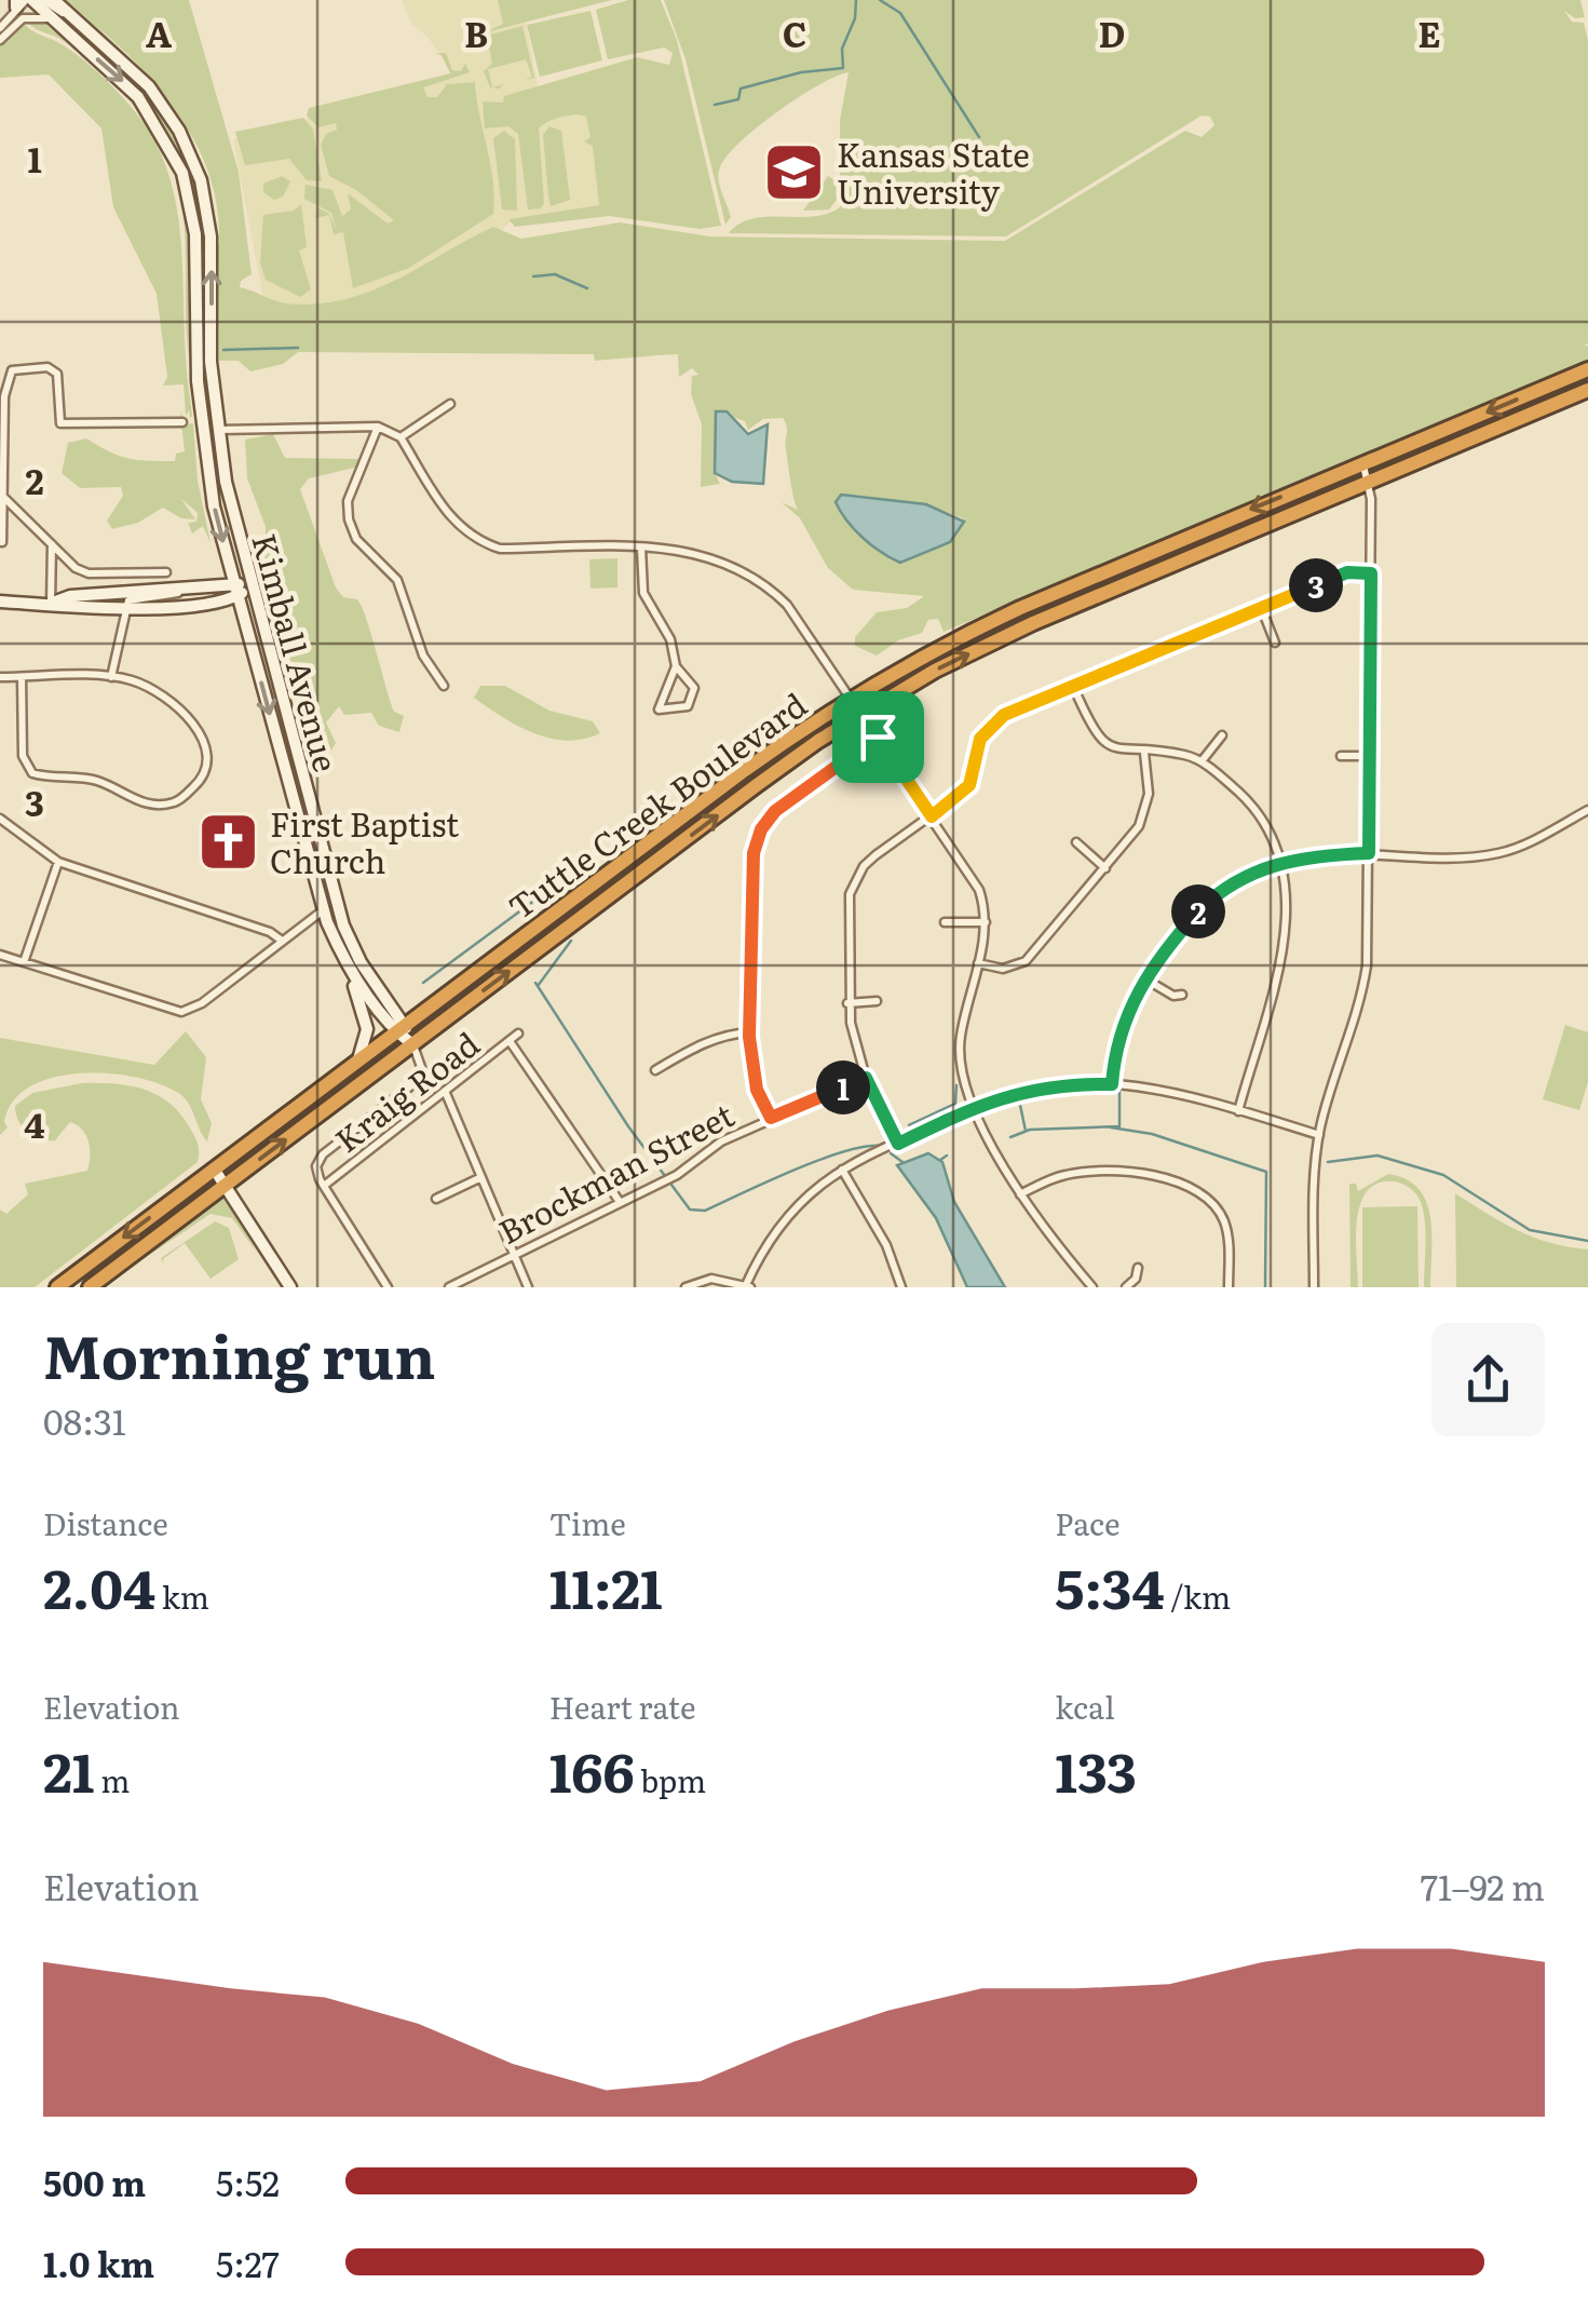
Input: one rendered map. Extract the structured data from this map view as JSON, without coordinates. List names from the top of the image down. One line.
{"streets":{"highway":["Tuttle Creek Boulevard"],"main road":["Kimball Avenue"],"street":["Kraig Road","Brockman Street"]},"crossings":[["Kimball Avenue","Tuttle Creek Boulevard"]],"places":{"school or university":["Kansas State University"],"church":["First Baptist Church"]},"page":{"pins":["3","2","1"],"heading":["Morning run","08:31"],"stats":[["Distance","2.04 km"],["Time","11:21"],["Pace","5:34 /km"],["Elevation","21 m"],["Heart rate","166 bpm"],["kcal","133"]],"chart":["Elevation","71–92 m"],"list":[{"name":"500 m","note":"5:52"},{"name":"1.0 km","note":"5:27"}]},"grid":{"columns":["A","B","C","D","E"],"rows":["1","2","3","4"]}}
